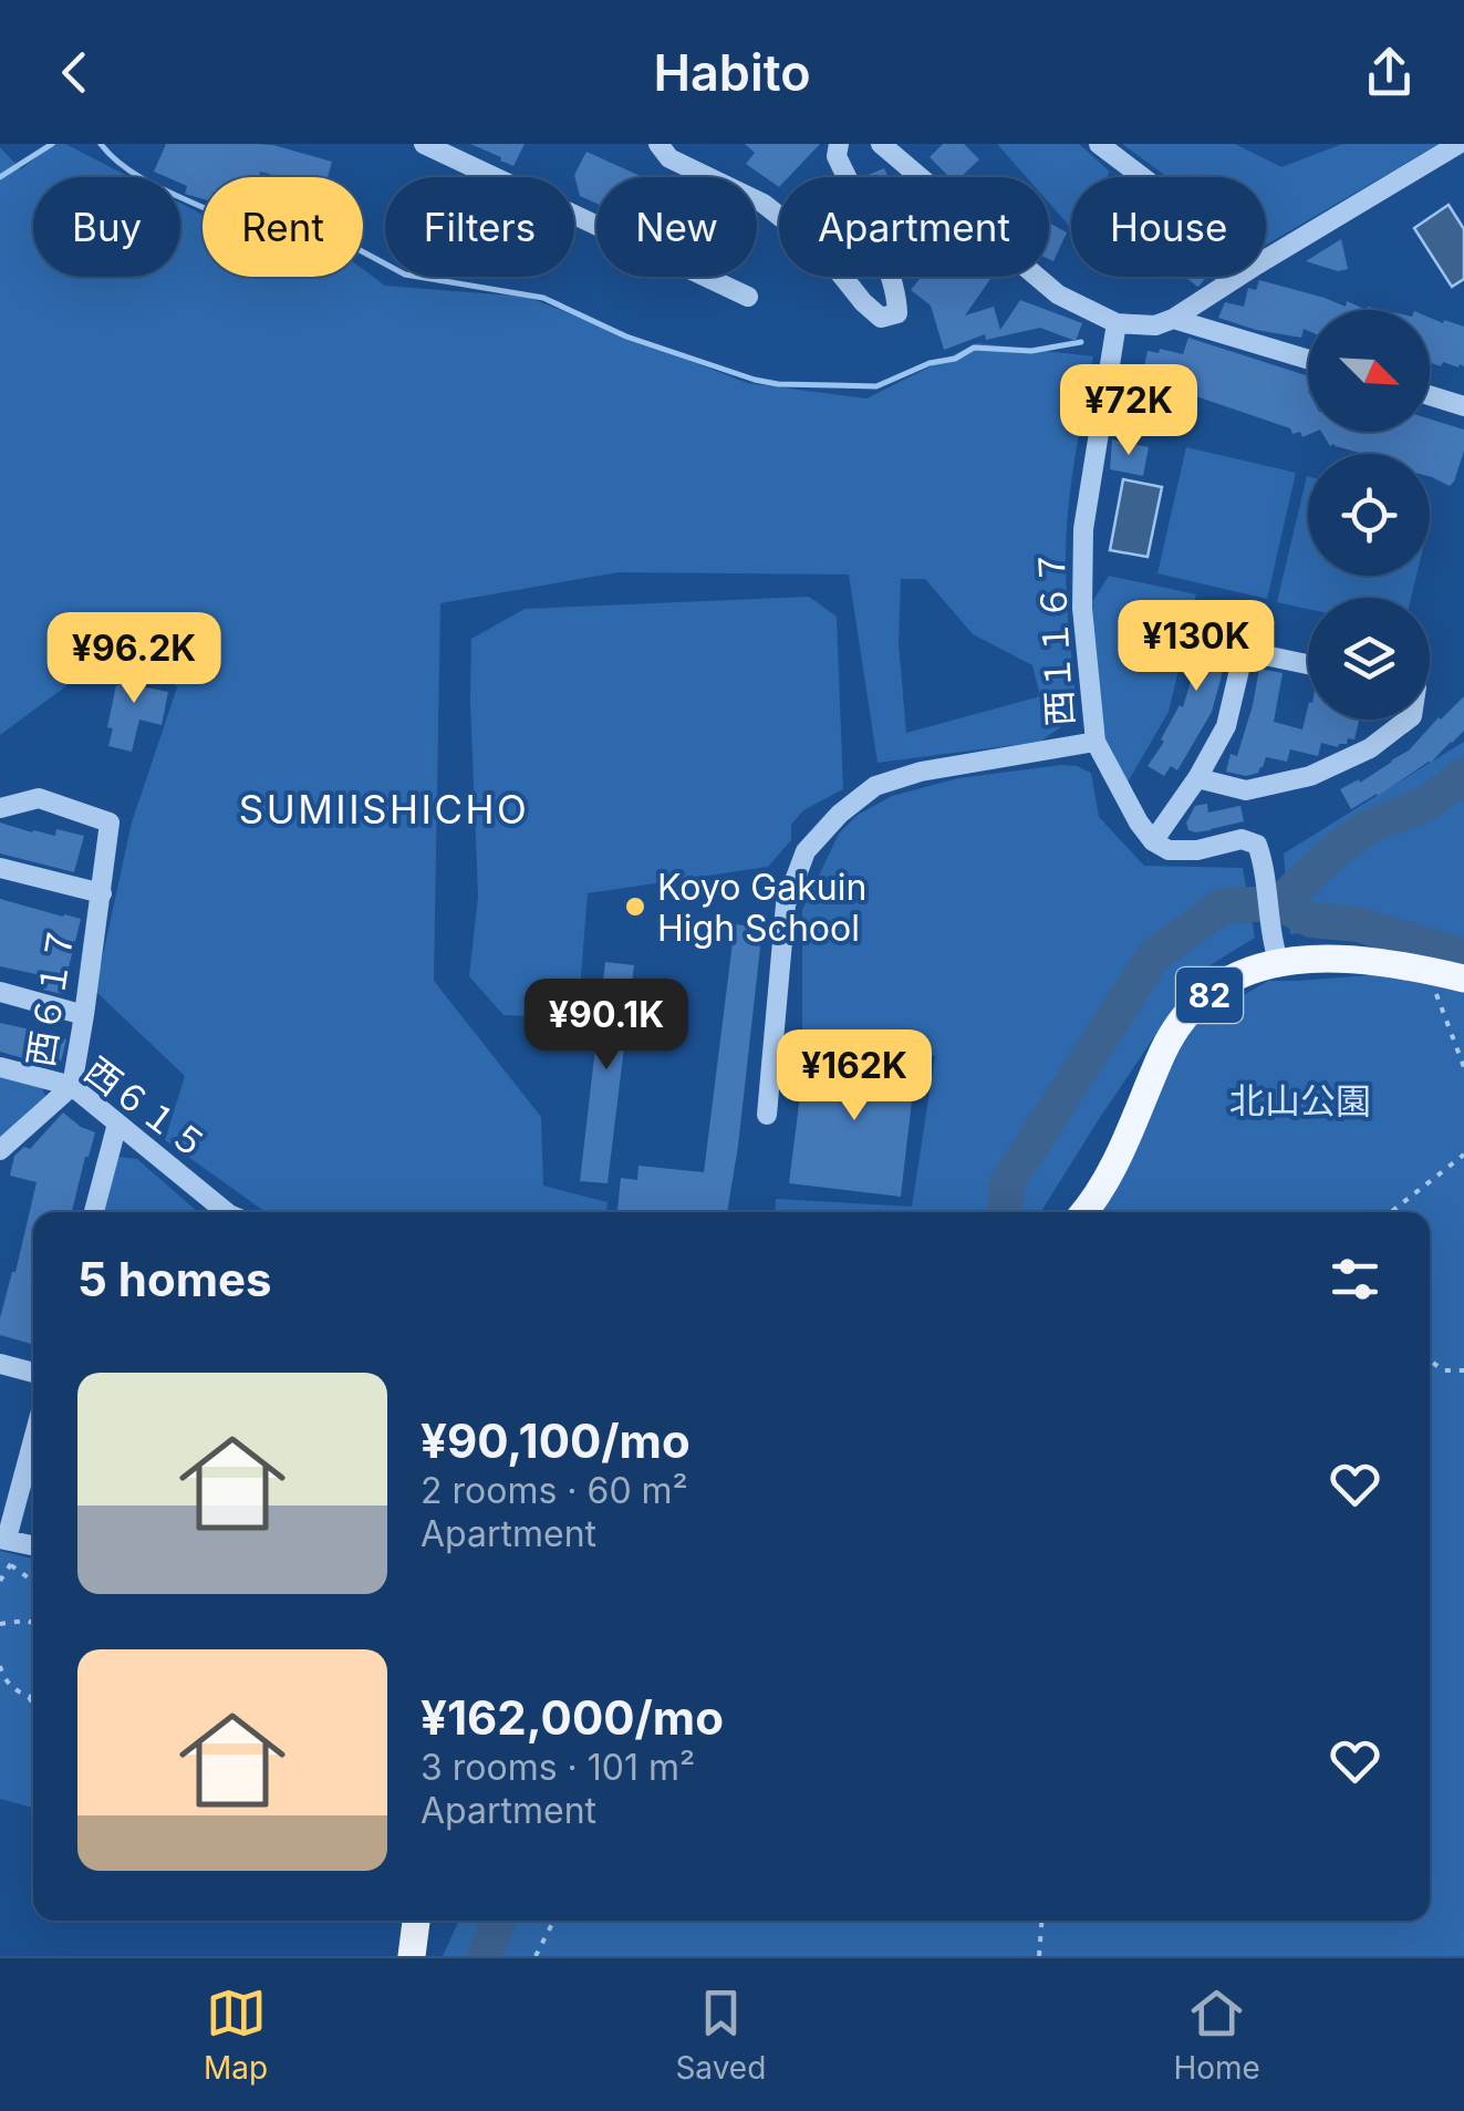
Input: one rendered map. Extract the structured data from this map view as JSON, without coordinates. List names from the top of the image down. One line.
{"streets":{"main road":["82"],"street":["西１１６７","西６１７","西６１５"]},"crossings":[["西６１７","西６１５"]],"districts":["SUMIISHICHO"],"parks":["北山公園"],"places":["Koyo Gakuin High School"],"north":"bottom right","page":{"header":"Habito","chip":["Buy","Rent","Filters","New","Apartment","House"],"price":["¥72K","¥130K","¥96.2K","¥90.1K","¥162K"],"heading":"5 homes","list":[{"name":"¥90,100/mo","note":"2 rooms · 60 m² · Apartment"},{"name":"¥162,000/mo","note":"3 rooms · 101 m² · Apartment"}],"tabs":["Map","Saved","Home"]}}
